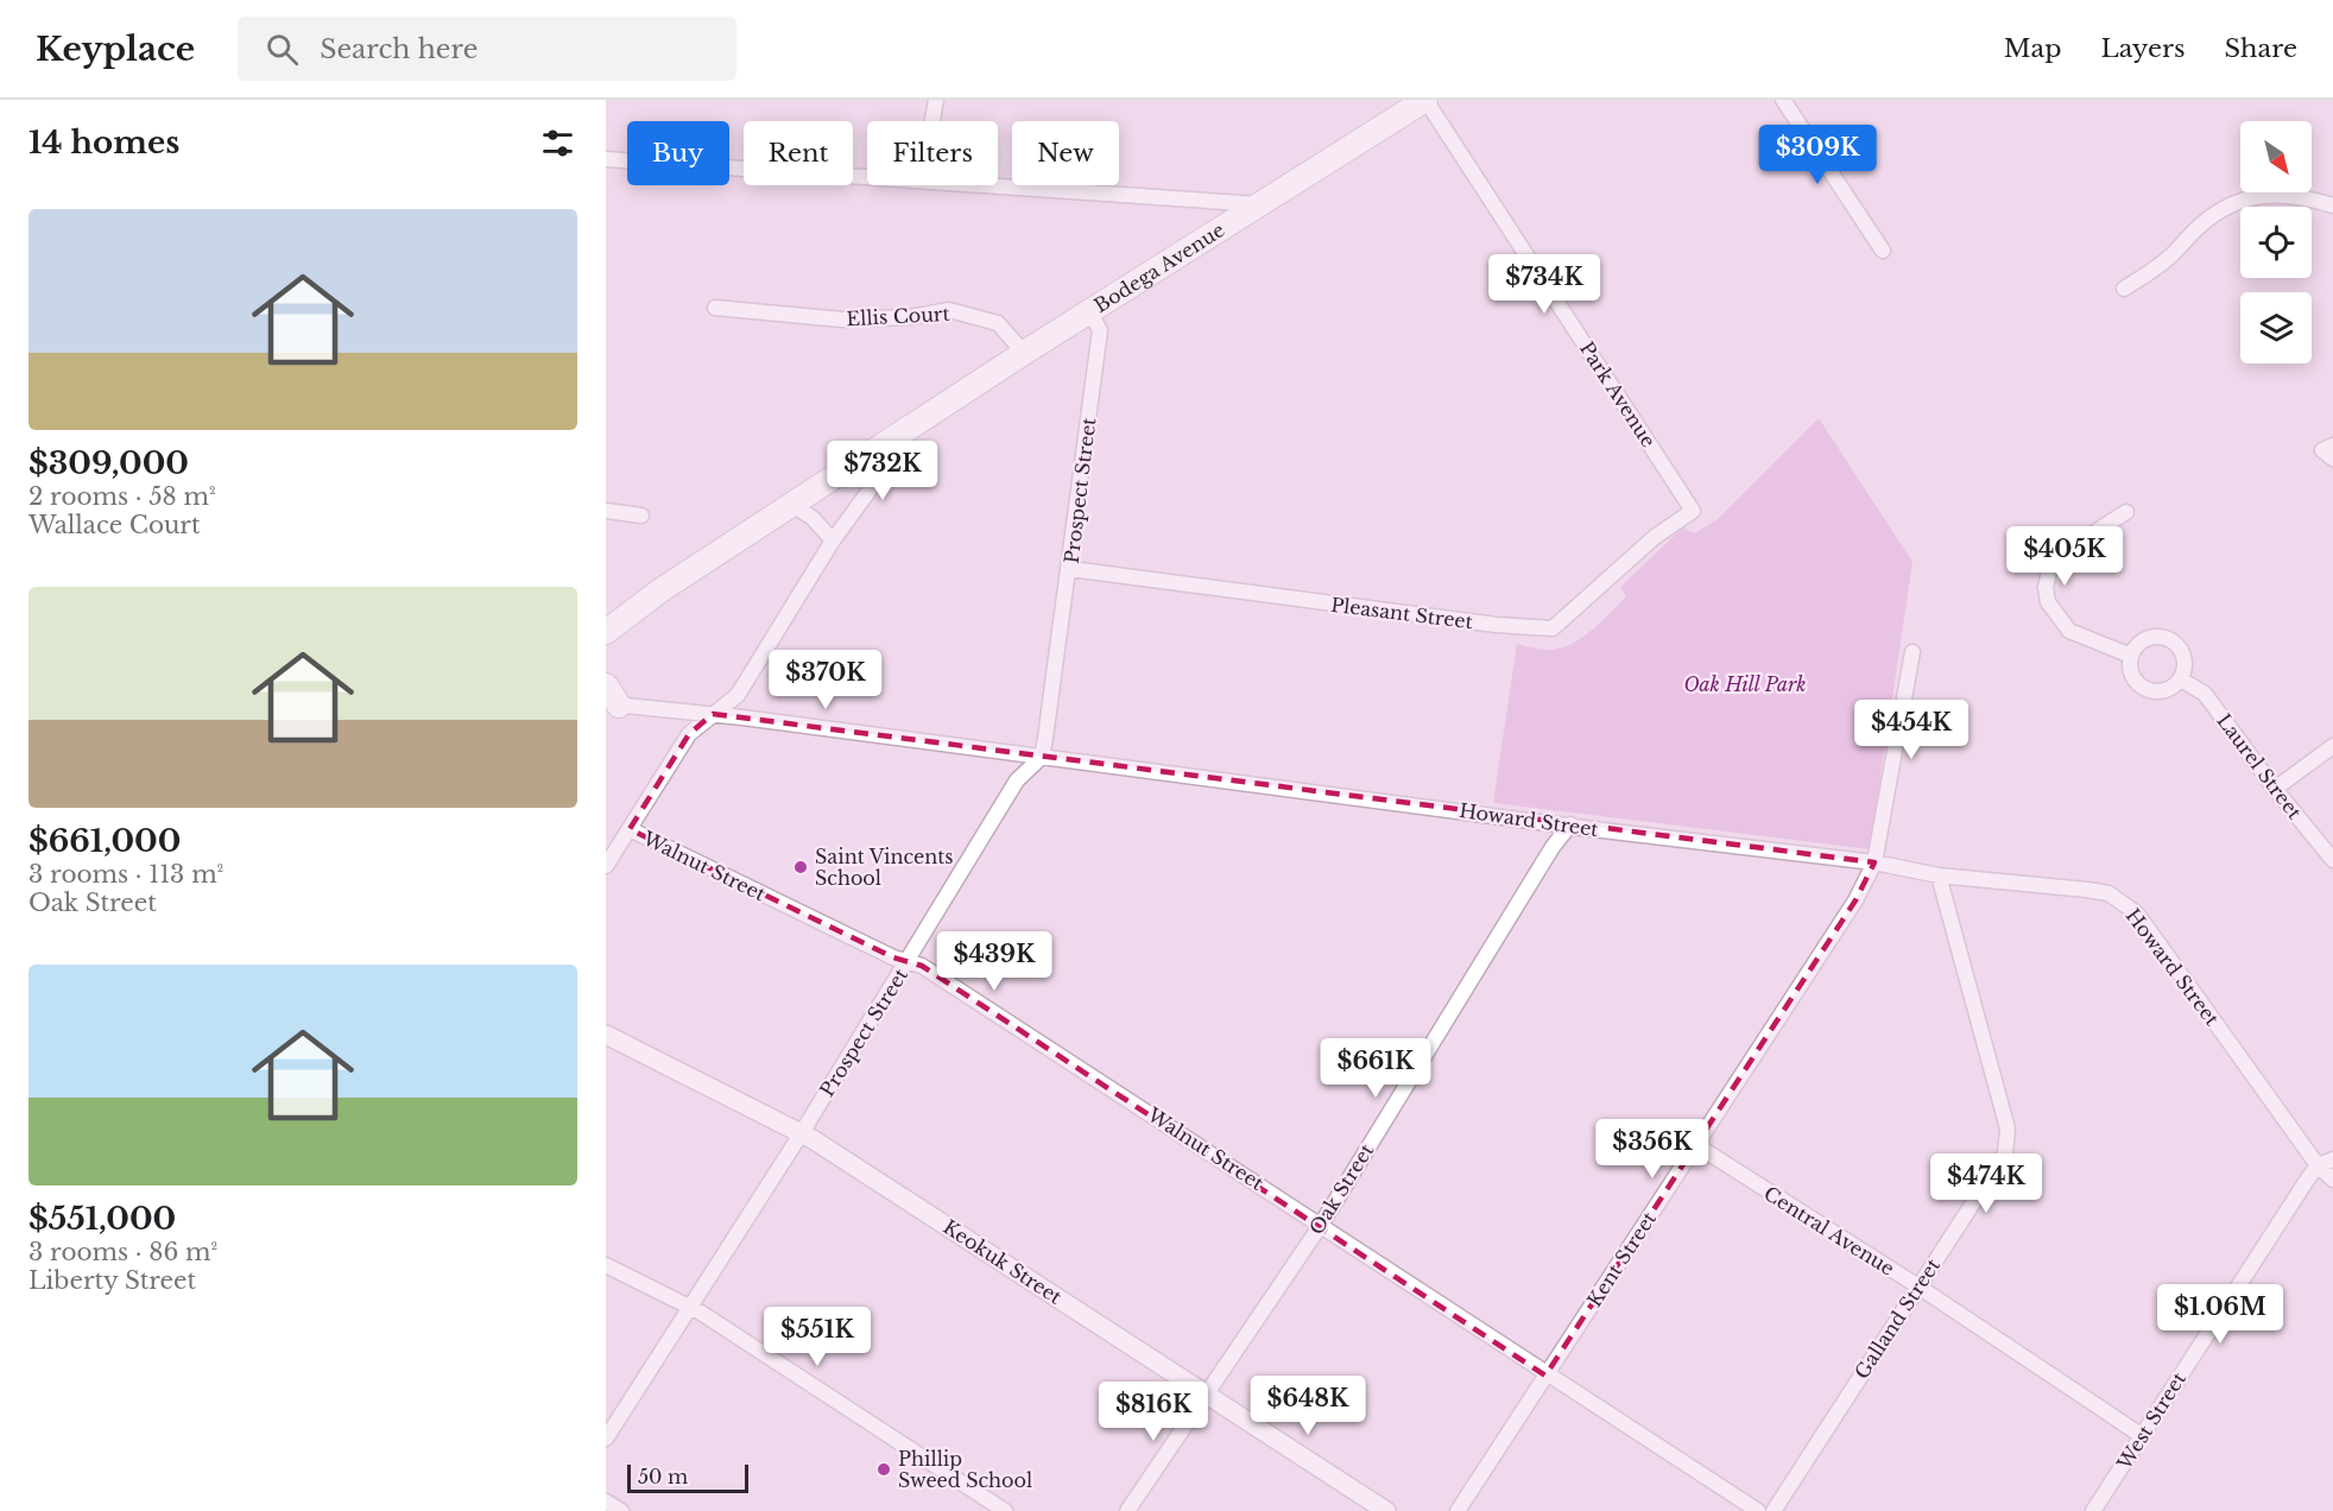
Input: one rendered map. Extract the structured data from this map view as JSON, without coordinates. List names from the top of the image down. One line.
{"streets":{"main road":["Bodega Avenue"],"street":["Ellis Court","Park Avenue","Prospect Street","Pleasant Street","Laurel Street","Howard Street","Walnut Street","Oak Street","Central Avenue","Kent Street","Keokuk Street","Galland Street","West Street"]},"crossings":[["Bodega Avenue","Ellis Court"],["Bodega Avenue","Park Avenue"],["Bodega Avenue","Prospect Street"],["Park Avenue","Pleasant Street"],["Prospect Street","Pleasant Street"],["Prospect Street","Howard Street"],["Prospect Street","Walnut Street"],["Prospect Street","Keokuk Street"],["Howard Street","Oak Street"],["Howard Street","Kent Street"],["Howard Street","Galland Street"],["Howard Street","West Street"],["Walnut Street","Oak Street"],["Walnut Street","Kent Street"],["Oak Street","Keokuk Street"],["Central Avenue","Kent Street"],["Central Avenue","Galland Street"],["Central Avenue","West Street"]],"parks":["Oak Hill Park"],"places":["Saint Vincents School","Phillip Sweed School"],"scale_bar":"50 m","north":"bottom right","page":{"header":"Keyplace","search":"Search here","nav":["Map","Layers","Share"],"heading":"14 homes","chip":["Buy","Rent","Filters","New"],"price":["$309K","$734K","$732K","$405K","$370K","$454K","$439K","$661K","$356K","$474K","$1.06M","$551K","$648K","$816K"],"list":[{"name":"$309,000","note":"2 rooms · 58 m² · Wallace Court"},{"name":"$661,000","note":"3 rooms · 113 m² · Oak Street"},{"name":"$551,000","note":"3 rooms · 86 m² · Liberty Street"}],"scale":"50 m"}}
